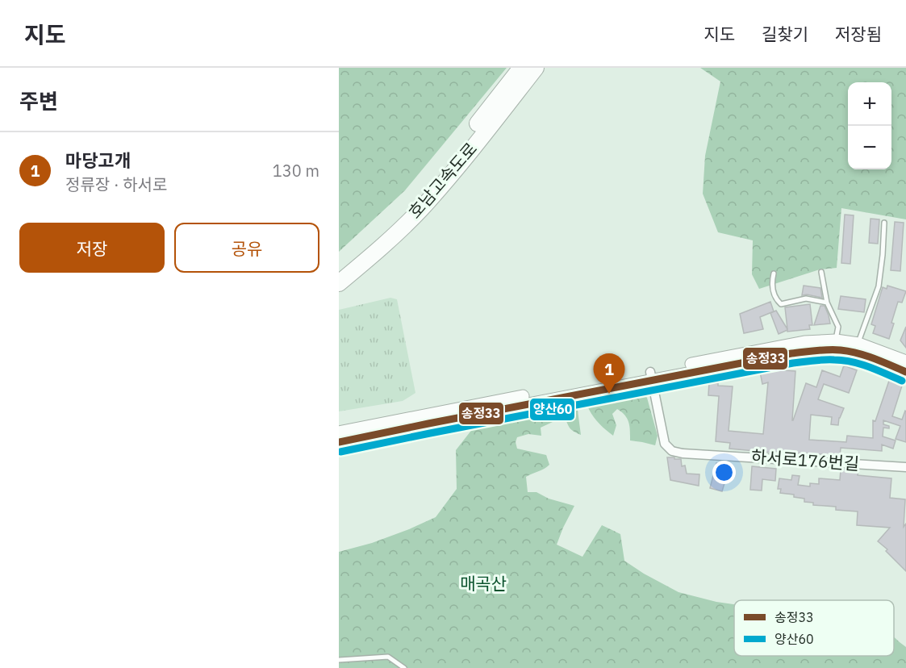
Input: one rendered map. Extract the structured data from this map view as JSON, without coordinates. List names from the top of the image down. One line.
{"streets":{"highway":["호남고속도로"],"street":["하서로176번길"]},"parks":["매곡산"],"lines":["transit line 송정33","transit line 양산60"],"legend":["송정33","양산60"],"page":{"header":"지도","nav":["지도","길찾기","저장됨"],"heading":"주변","map_buttons":["+","−"],"list":[{"mark":"1","name":"마당고개","note":"정류장 · 하서로","value":"130 m"}],"buttons":["저장","공유"],"pins":"1"}}
